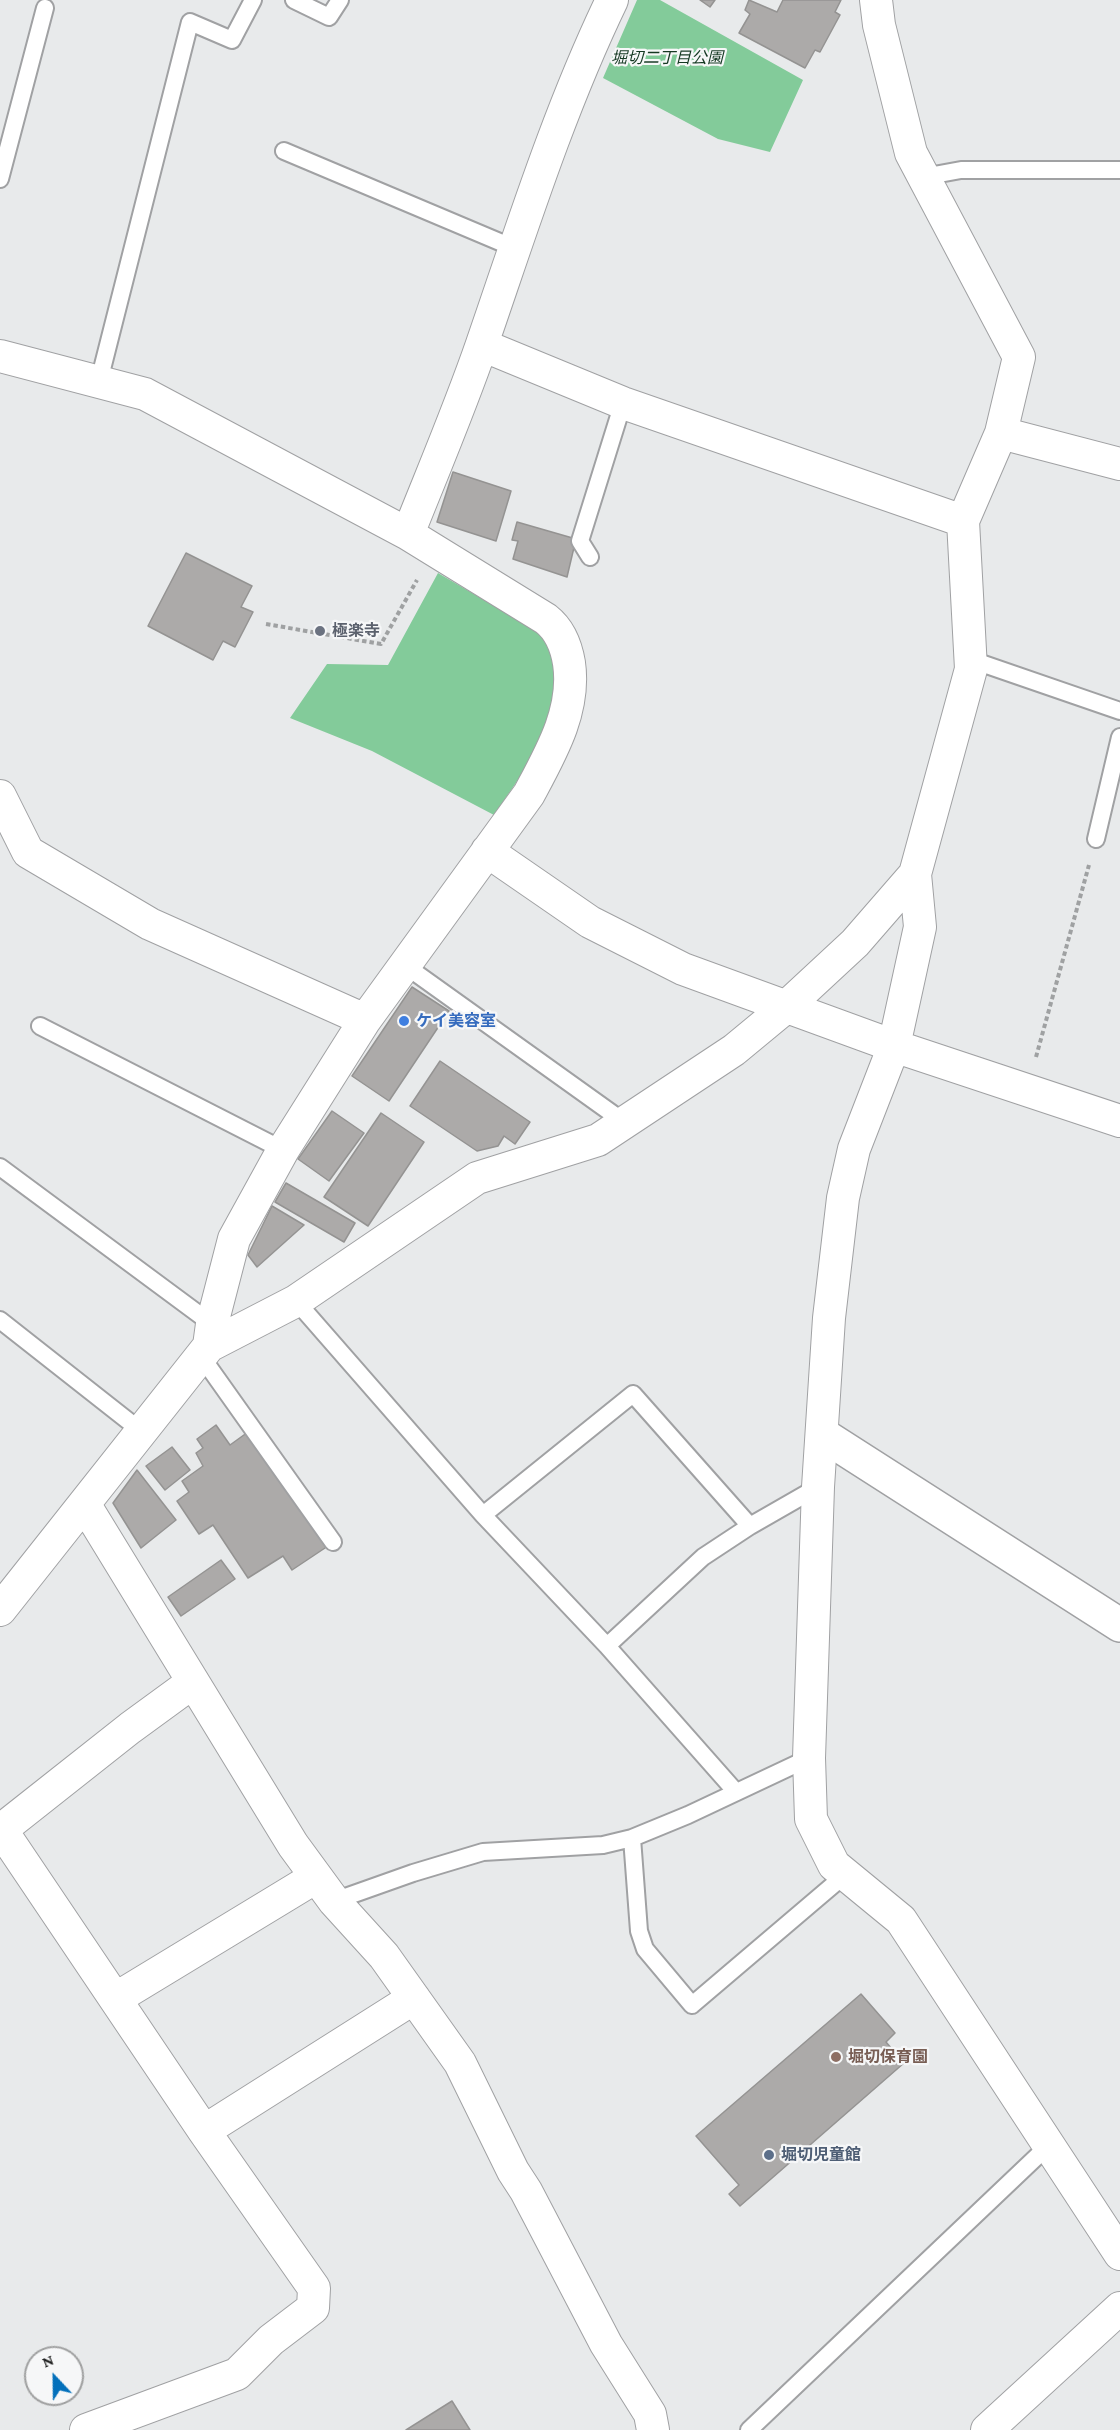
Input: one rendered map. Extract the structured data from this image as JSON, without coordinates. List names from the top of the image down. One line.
{"parks":["堀切二丁目公園"],"places":["極楽寺","ケイ美容室","堀切保育園","堀切児童館"],"north":"top"}
